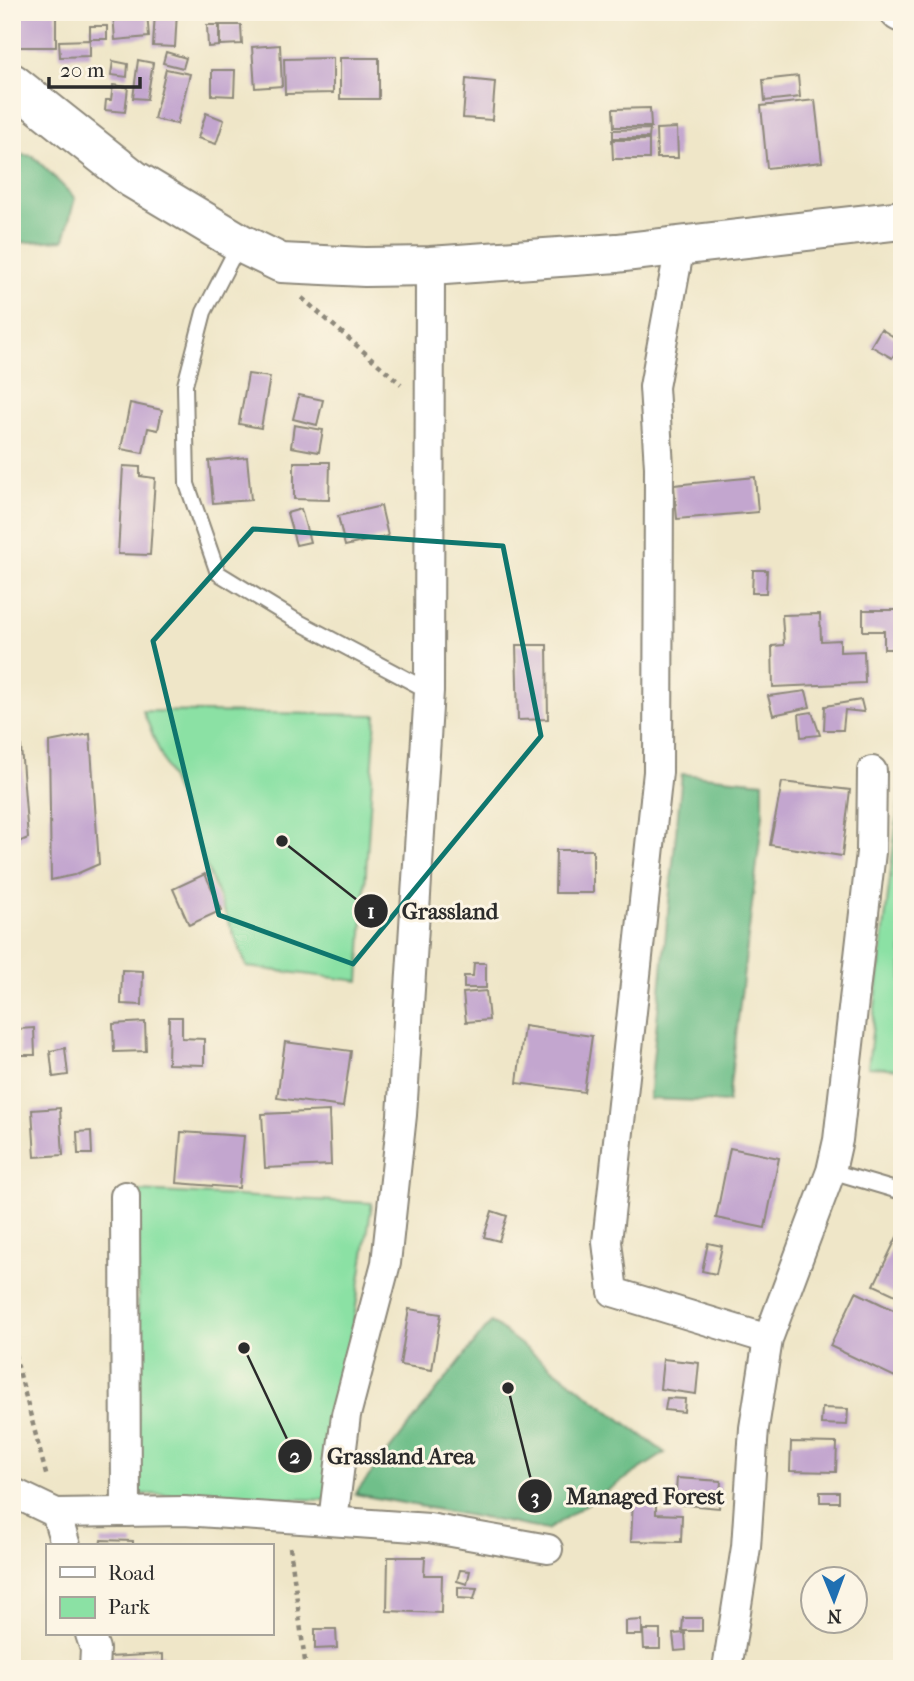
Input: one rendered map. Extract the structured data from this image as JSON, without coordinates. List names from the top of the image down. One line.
{"places":["Grassland","Grassland Area","Managed Forest"],"legend":["Road","Park"],"scale_bar":"20 m","north":"bottom"}
